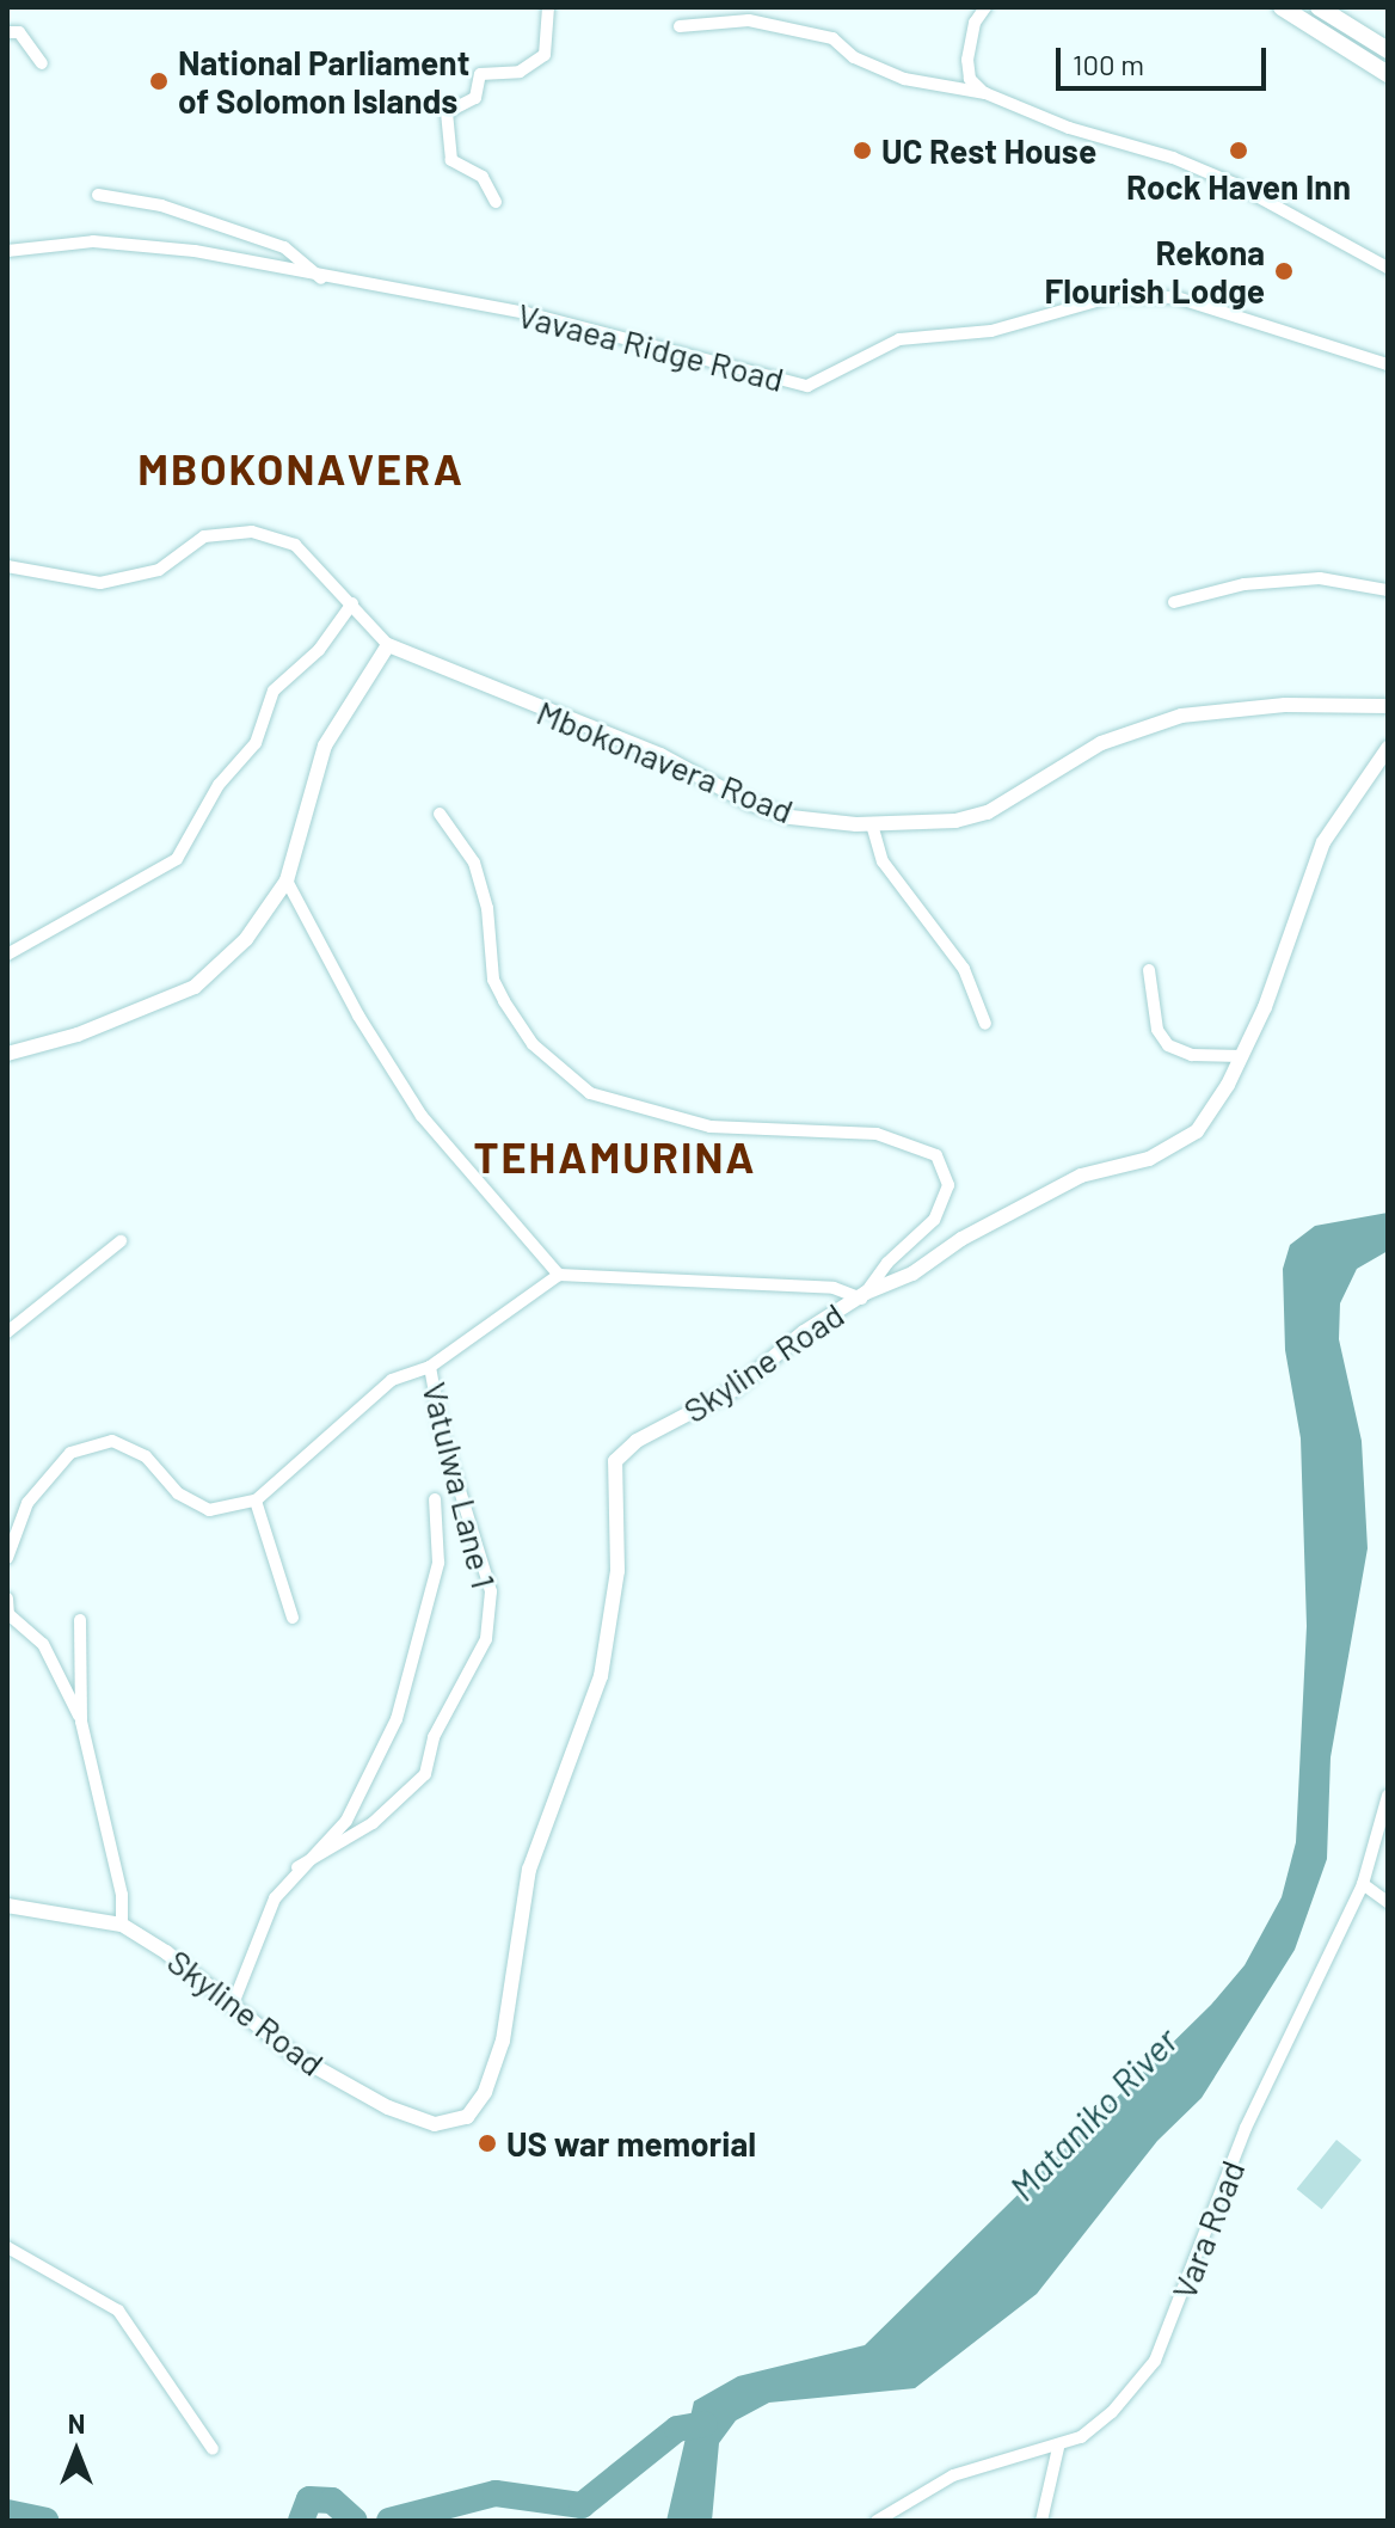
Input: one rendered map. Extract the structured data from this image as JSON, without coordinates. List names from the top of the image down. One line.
{"streets":{"street":["Vavaea Ridge Road","Mbokonavera Road","Skyline Road","Vatulwa Lane 1","Vara Road"]},"districts":["MBOKONAVERA","TEHAMURINA"],"water":["Mataniko River"],"places":["National Parliament of Solomon Islands","UC Rest House","Rock Haven Inn","Rekona Flourish Lodge","US war memorial"],"scale_bar":"100 m","north":"top"}
